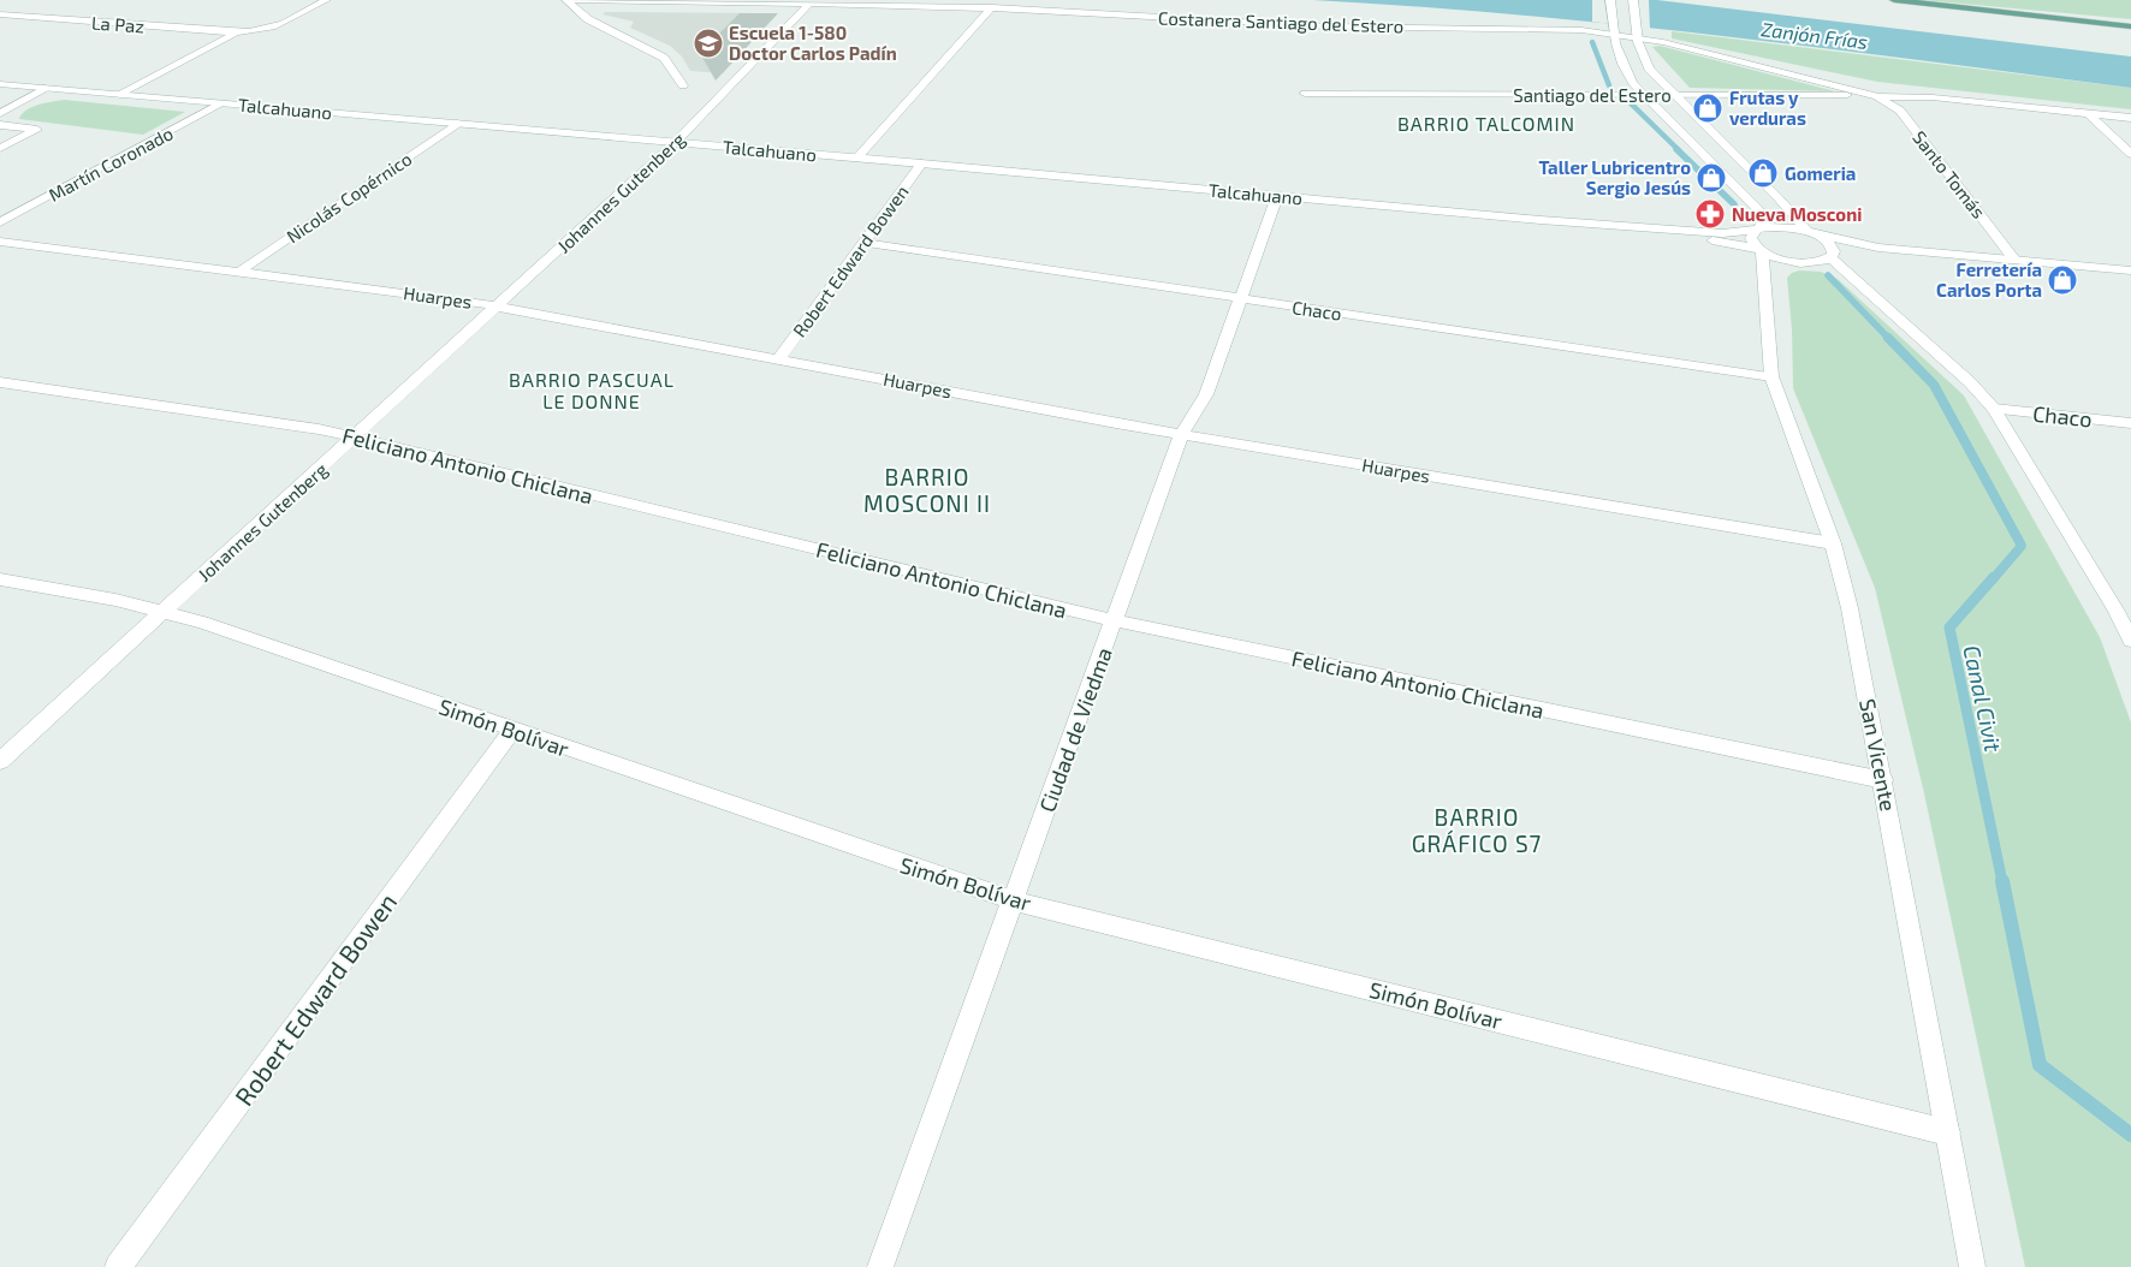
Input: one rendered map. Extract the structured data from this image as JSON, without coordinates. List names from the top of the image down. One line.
{"streets":{"street":["Costanera Santiago del Estero","La Paz","Santiago del Estero","Talcahuano","Martín Coronado","Santo Tomás","Johannes Gutenberg","Nicolás Copérnico","Robert Edward Bowen","Huarpes","Chaco","Feliciano Antonio Chiclana","Simón Bolívar","Ciudad de Viedma","San Vicente"]},"crossings":[["Costanera Santiago del Estero","Santiago del Estero"],["Costanera Santiago del Estero","Santo Tomás"],["Costanera Santiago del Estero","Johannes Gutenberg"],["Santiago del Estero","Santo Tomás"],["Talcahuano","Martín Coronado"],["Talcahuano","Johannes Gutenberg"],["Talcahuano","Nicolás Copérnico"],["Talcahuano","Robert Edward Bowen"],["Talcahuano","Ciudad de Viedma"],["Talcahuano","San Vicente"],["Johannes Gutenberg","Huarpes"],["Johannes Gutenberg","Feliciano Antonio Chiclana"],["Johannes Gutenberg","Simón Bolívar"],["Nicolás Copérnico","Huarpes"],["Robert Edward Bowen","Huarpes"],["Robert Edward Bowen","Chaco"],["Robert Edward Bowen","Simón Bolívar"],["Huarpes","Ciudad de Viedma"],["Huarpes","San Vicente"],["Chaco","Ciudad de Viedma"],["Chaco","San Vicente"],["Feliciano Antonio Chiclana","Ciudad de Viedma"],["Feliciano Antonio Chiclana","San Vicente"],["Simón Bolívar","Ciudad de Viedma"],["Simón Bolívar","San Vicente"]],"districts":["BARRIO TALCOMIN","BARRIO PASCUAL LE DONNE","BARRIO MOSCONI II","BARRIO GRÁFICO S7"],"water":["Zanjón Frías","Canal Civit"],"places":{"school or university":["Escuela 1-580 Doctor Carlos Padín"],"shop":["Frutas y verduras","Gomeria","Taller Lubricentro Sergio Jesús","Ferretería Carlos Porta"],"pharmacy":["Nueva Mosconi"]}}
